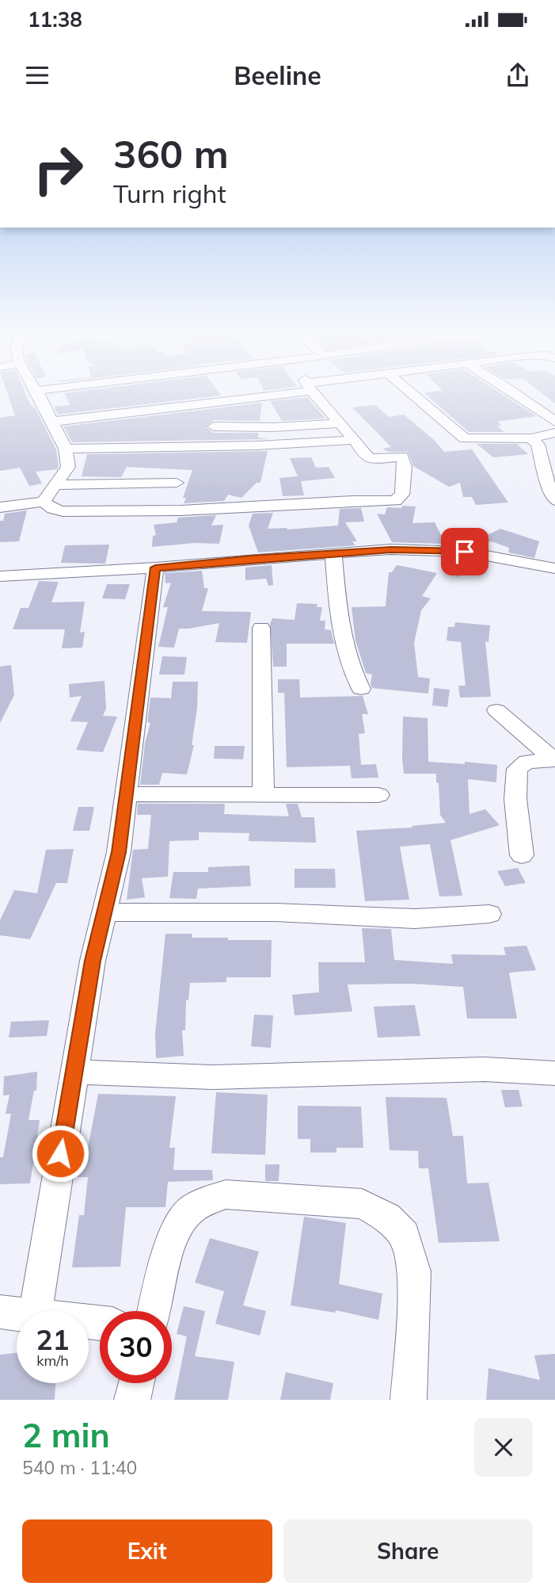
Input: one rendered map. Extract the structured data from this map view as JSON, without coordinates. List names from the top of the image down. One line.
{"page":{"status":"11:38","header":"Beeline","turn":["360 m","Turn right"],"speed":"21 km/h","limit":"30","heading":["2 min","540 m · 11:40"],"buttons":["Exit","Share"]}}
